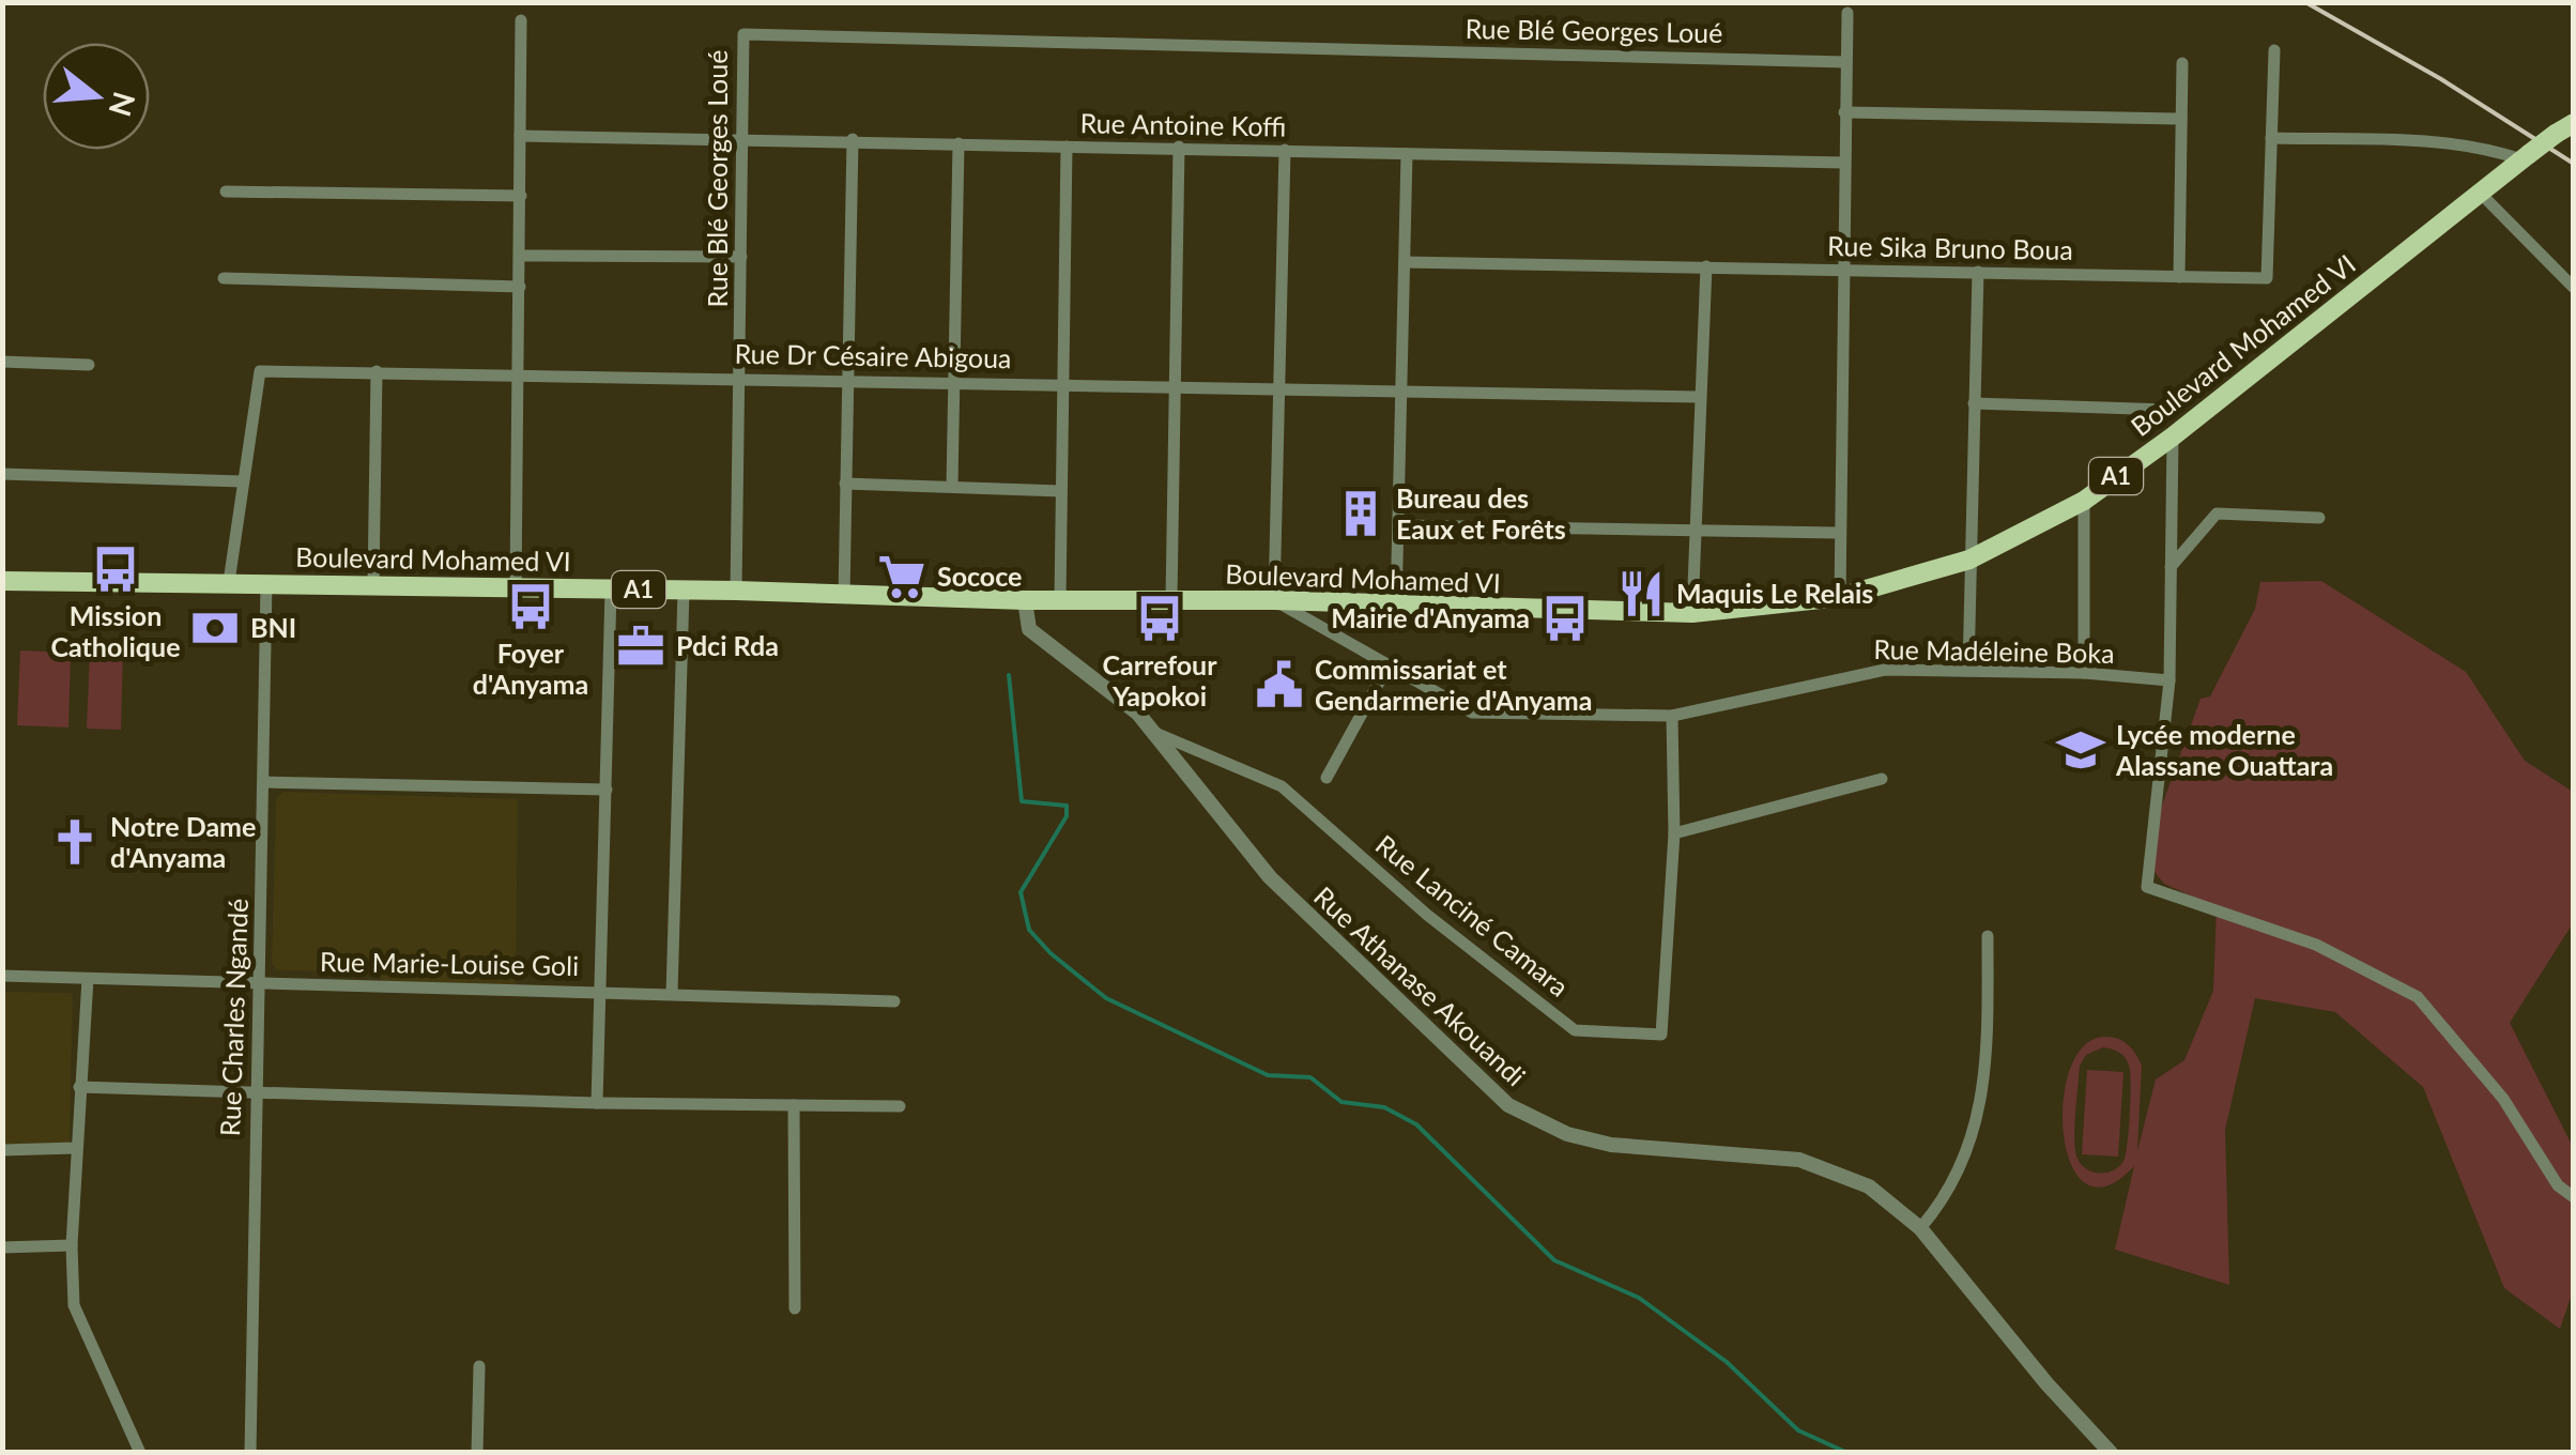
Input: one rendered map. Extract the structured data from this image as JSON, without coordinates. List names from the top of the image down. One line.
{"streets":{"main road":["Boulevard Mohamed VI","A1"],"street":["Rue Blé Georges Loué","Rue Antoine Koffi","Rue Sika Bruno Boua","Rue Dr Césaire Abigoua","Rue Madéleine Boka","Rue Lanciné Camara","Rue Marie-Louise Goli","Rue Athanase Akouandi","Rue Charles Ngandé"]},"crossings":[["Rue Blé Georges Loué","Rue Antoine Koffi"],["Rue Blé Georges Loué","Boulevard Mohamed VI"],["Rue Blé Georges Loué","Rue Dr Césaire Abigoua"],["Boulevard Mohamed VI","Rue Dr Césaire Abigoua"],["Boulevard Mohamed VI","Rue Madéleine Boka"],["Boulevard Mohamed VI","Rue Athanase Akouandi"],["Boulevard Mohamed VI","Rue Charles Ngandé"],["Rue Madéleine Boka","Rue Lanciné Camara"],["Rue Lanciné Camara","Rue Athanase Akouandi"],["Rue Marie-Louise Goli","Rue Charles Ngandé"]],"places":{"building":["Bureau des Eaux et Forêts"],"bus stop":["Mission Catholique","Foyer d'Anyama","Carrefour Yapokoi","Mairie d'Anyama"],"supermarket":["Sococe"],"restaurant":["Maquis Le Relais"],"bank":["BNI"],"office":["Pdci Rda"],"public building":["Commissariat et Gendarmerie d'Anyama"],"school or university":["Lycée moderne Alassane Ouattara"],"church":["Notre Dame d'Anyama"]},"north":"right"}
